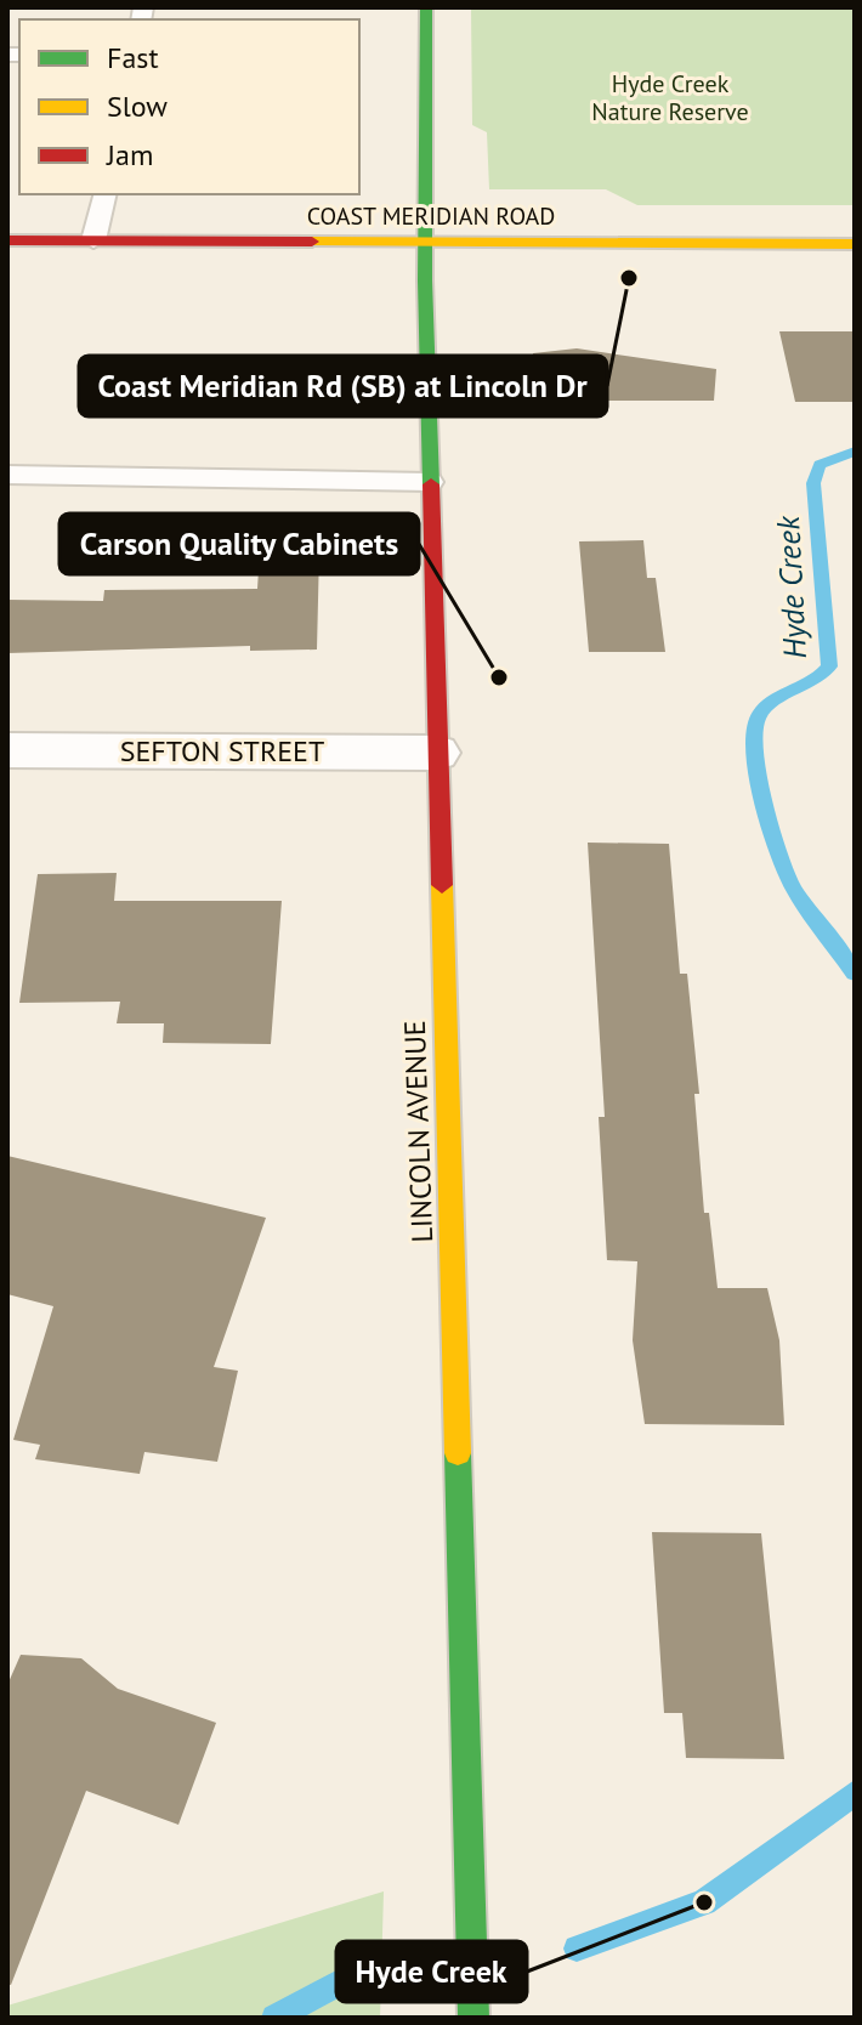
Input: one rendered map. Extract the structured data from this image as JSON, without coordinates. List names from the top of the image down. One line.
{"streets":{"main road":["COAST MERIDIAN ROAD","LINCOLN AVENUE"],"street":["SEFTON STREET"]},"crossings":[["COAST MERIDIAN ROAD","LINCOLN AVENUE"],["SEFTON STREET","LINCOLN AVENUE"]],"water":["Hyde Creek"],"parks":["Hyde Creek Nature Reserve"],"places":["Coast Meridian Rd (SB) at Lincoln Dr","Carson Quality Cabinets","Hyde Creek"],"legend":["Fast","Slow","Jam"]}
